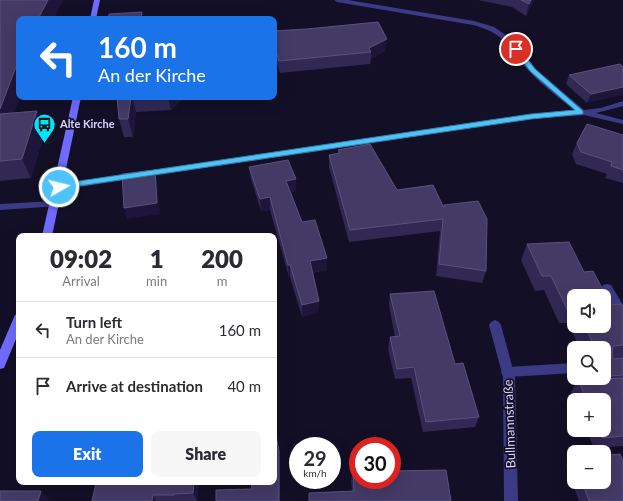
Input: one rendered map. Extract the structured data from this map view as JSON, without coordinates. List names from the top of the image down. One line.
{"streets":{"street":["Bullmannstraße"]},"places":{"bus stop":["Alte Kirche"]},"page":{"turn":["160 m","An der Kirche"],"eta":["09:02","Arrival","1","min","200","m"],"map_buttons":["+","−"],"list":[{"name":"Turn left","note":"An der Kirche","value":"160 m"},{"name":"Arrive at destination","value":"40 m"}],"buttons":["Exit","Share"],"speed":"29 km/h","limit":"30"}}
